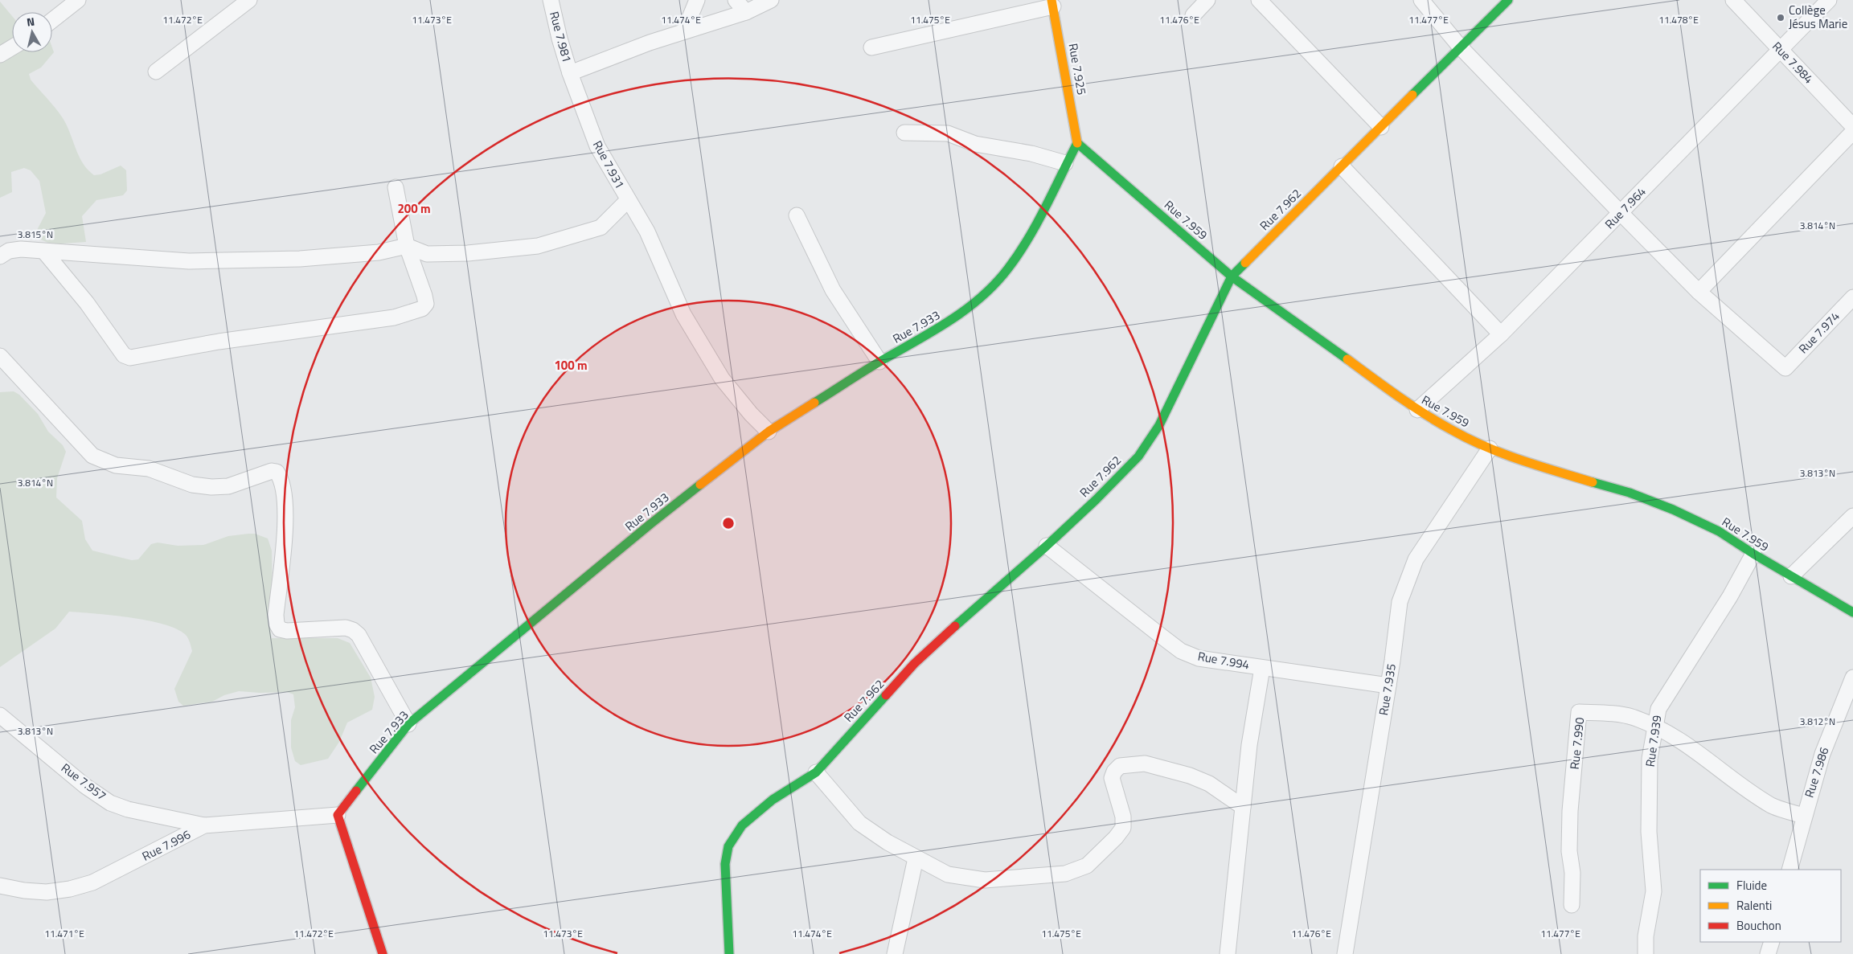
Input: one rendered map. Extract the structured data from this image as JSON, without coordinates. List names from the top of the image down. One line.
{"streets":{"street":["Rue 7.981","Rue 7.984","Rue 7.925","Rue 7.931","Rue 7.964","Rue 7.962","Rue 7.959","Rue 7.933","Rue 7.974","Rue 7.994","Rue 7.935","Rue 7.939","Rue 7.990","Rue 7.986","Rue 7.957","Rue 7.996"]},"crossings":[["Rue 7.981","Rue 7.931"],["Rue 7.984","Rue 7.964"],["Rue 7.925","Rue 7.959"],["Rue 7.925","Rue 7.933"],["Rue 7.931","Rue 7.933"],["Rue 7.964","Rue 7.959"],["Rue 7.962","Rue 7.959"],["Rue 7.962","Rue 7.994"],["Rue 7.959","Rue 7.933"],["Rue 7.959","Rue 7.935"],["Rue 7.959","Rue 7.939"],["Rue 7.933","Rue 7.996"],["Rue 7.994","Rue 7.935"],["Rue 7.939","Rue 7.990"],["Rue 7.990","Rue 7.986"],["Rue 7.957","Rue 7.996"]],"places":["Collège Jésus Marie"],"legend":["Fluide","Ralenti","Bouchon"],"north":"top","coordinates":["11.472°E","11.473°E","11.474°E","11.475°E","11.476°E","11.477°E","11.478°E","3.814°N","3.815°N","3.813°N","3.812°N","11.471°E"],"rings":["200 m","100 m"]}
